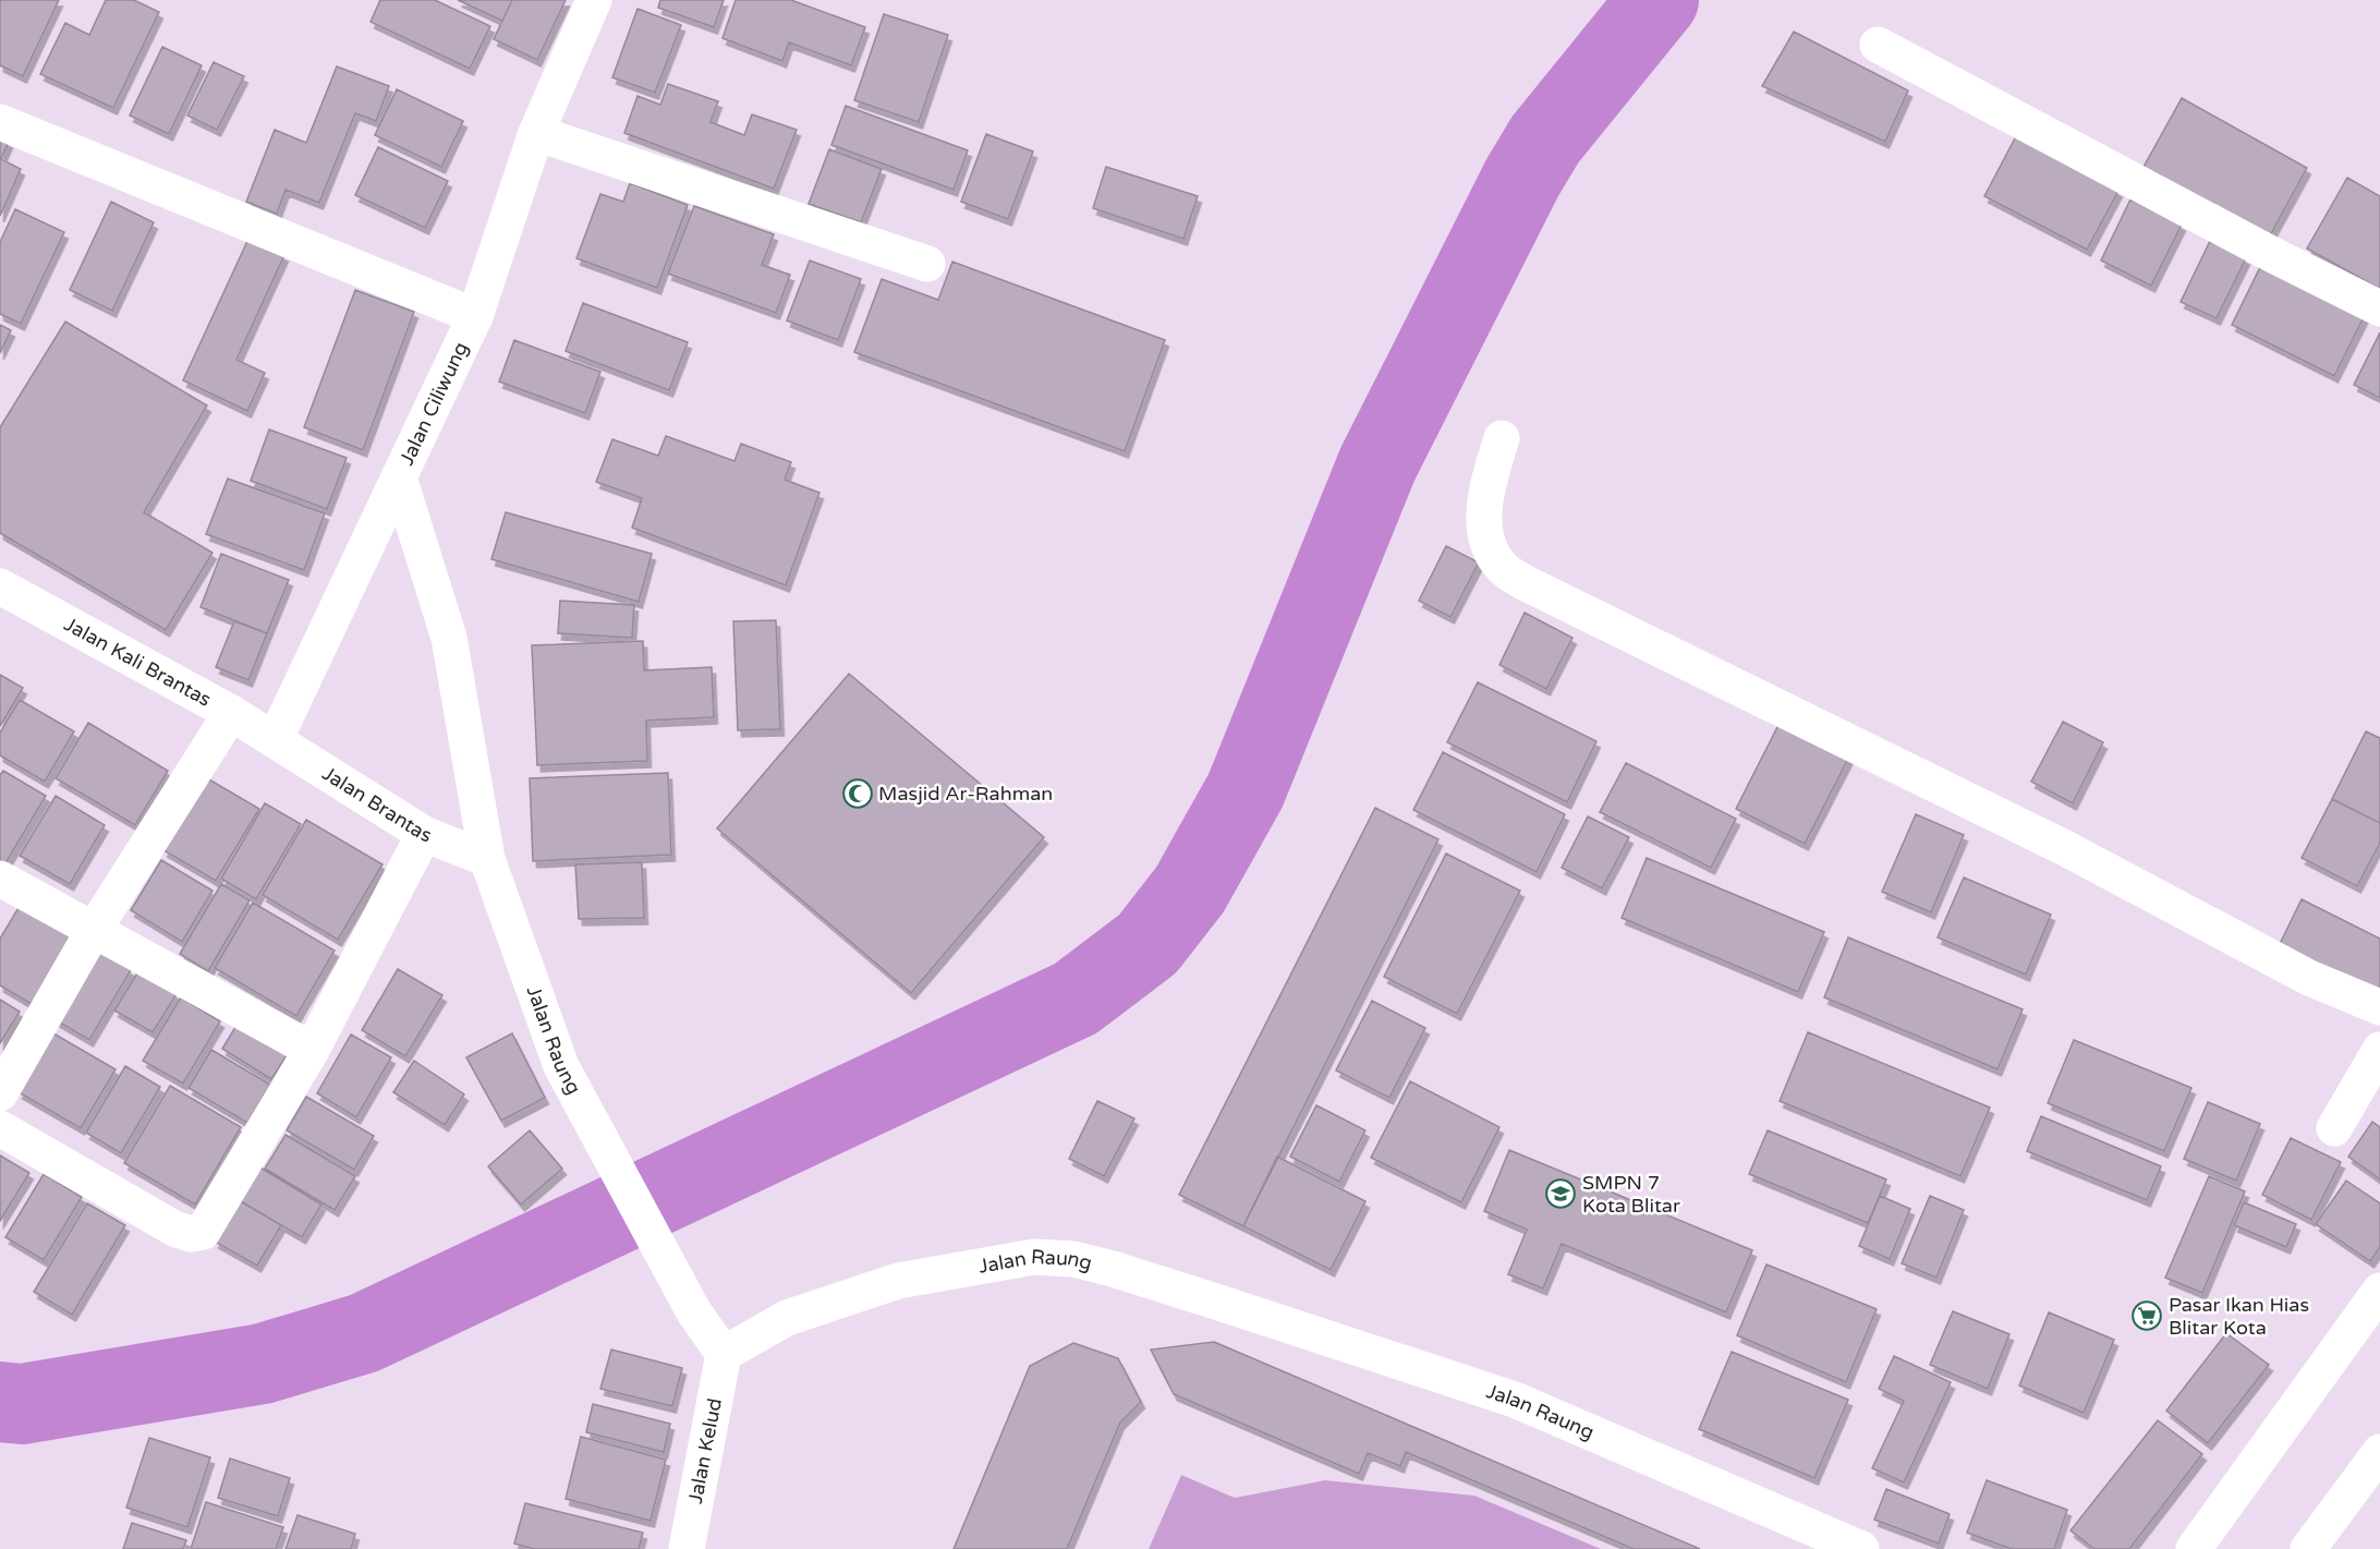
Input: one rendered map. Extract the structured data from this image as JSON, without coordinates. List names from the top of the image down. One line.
{"streets":{"street":["Jalan Ciliwung","Jalan Kali Brantas","Jalan Brantas","Jalan Raung","Jalan Kelud"]},"crossings":[["Jalan Ciliwung","Jalan Brantas"],["Jalan Ciliwung","Jalan Raung"],["Jalan Kali Brantas","Jalan Brantas"],["Jalan Brantas","Jalan Raung"],["Jalan Raung","Jalan Kelud"]],"places":{"mosque":["Masjid Ar-Rahman"],"school or university":["SMPN 7 Kota Blitar"],"supermarket":["Pasar Ikan Hias Blitar Kota"]}}
